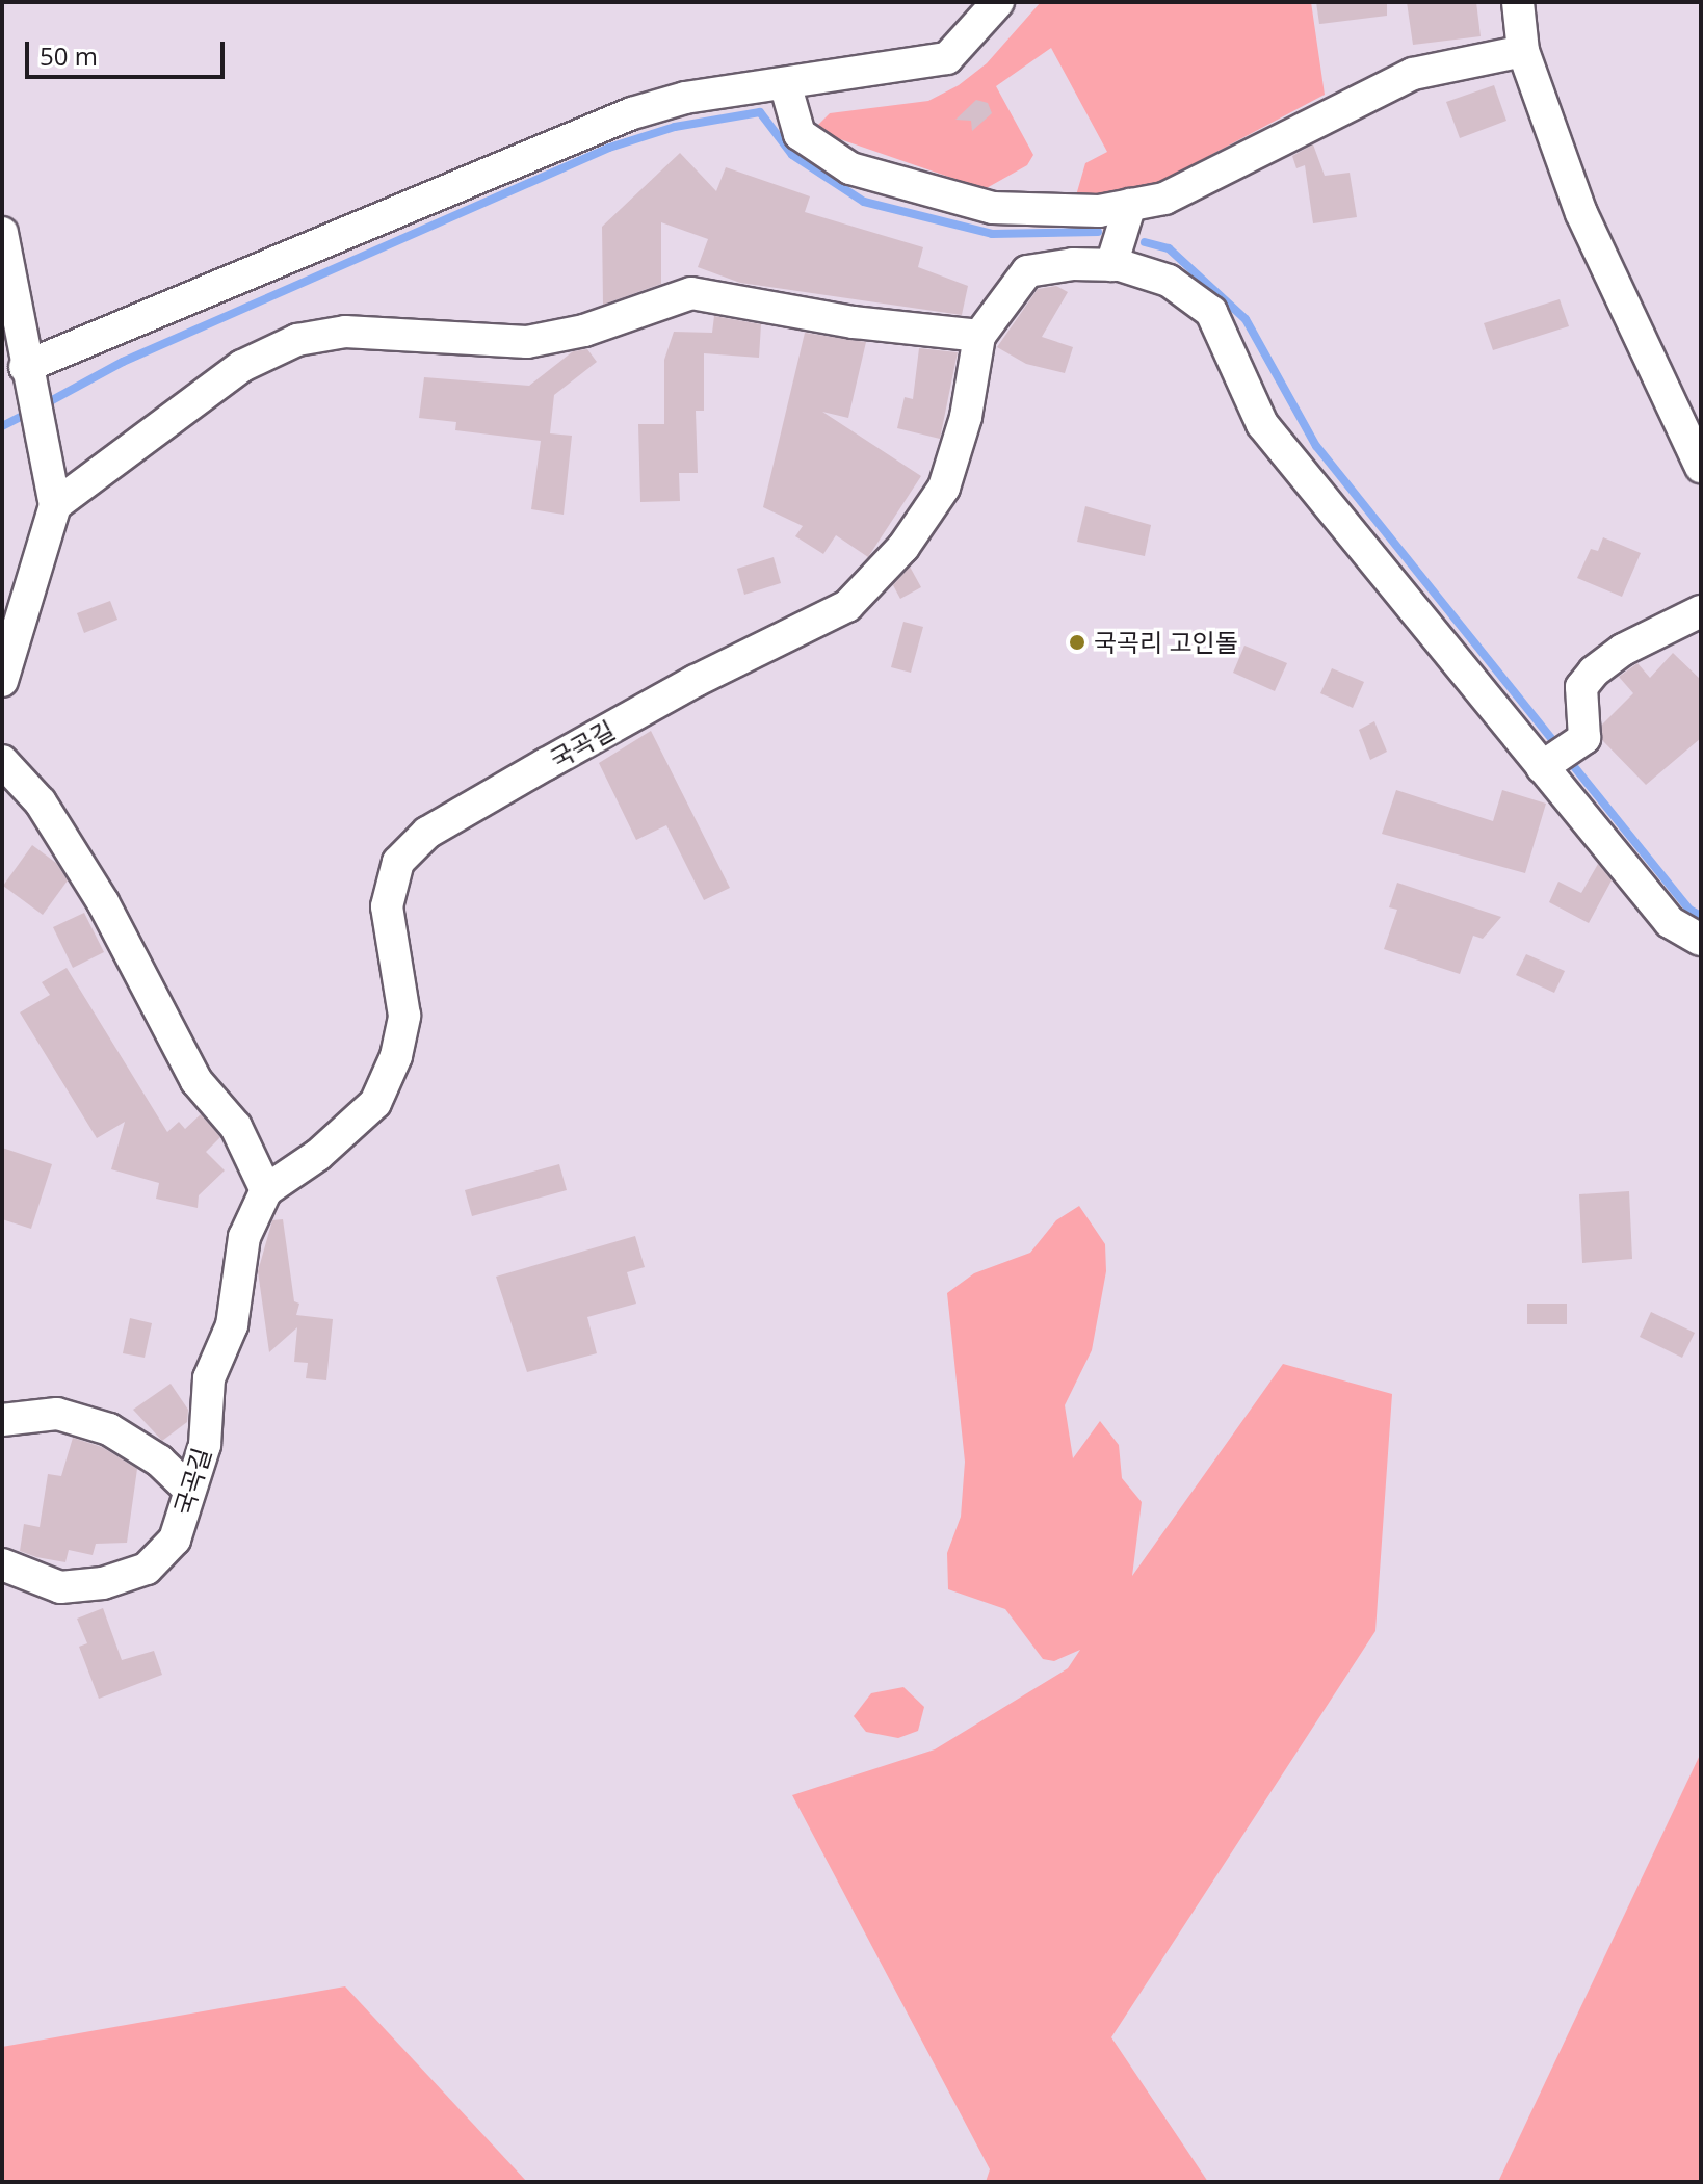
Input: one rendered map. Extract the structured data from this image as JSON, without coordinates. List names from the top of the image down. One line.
{"streets":{"street":["국곡길"]},"places":["국곡리 고인돌"],"scale_bar":"50 m"}
